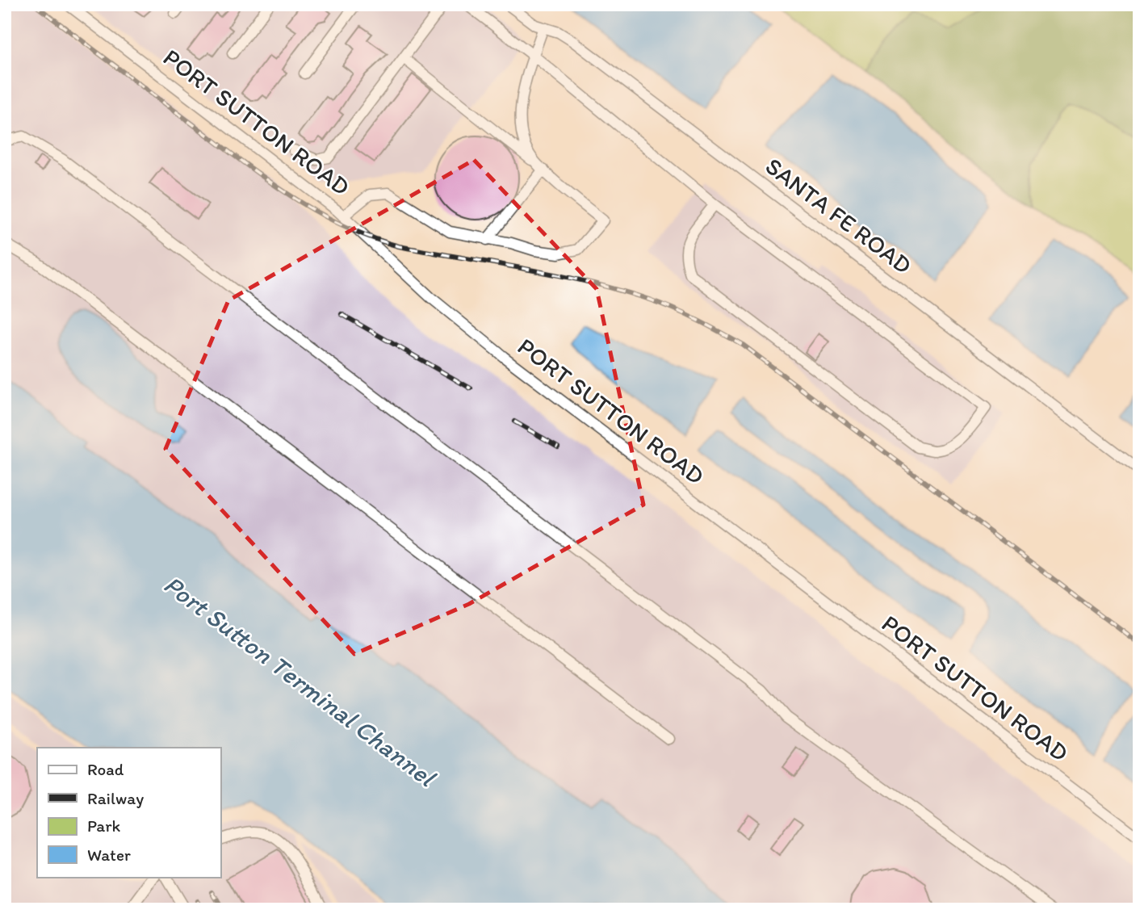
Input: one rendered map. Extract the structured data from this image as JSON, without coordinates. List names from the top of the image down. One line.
{"streets":{"street":["PORT SUTTON ROAD","SANTA FE ROAD"]},"water":["Port Sutton Terminal Channel"],"legend":["Road","Railway","Park","Water"]}
